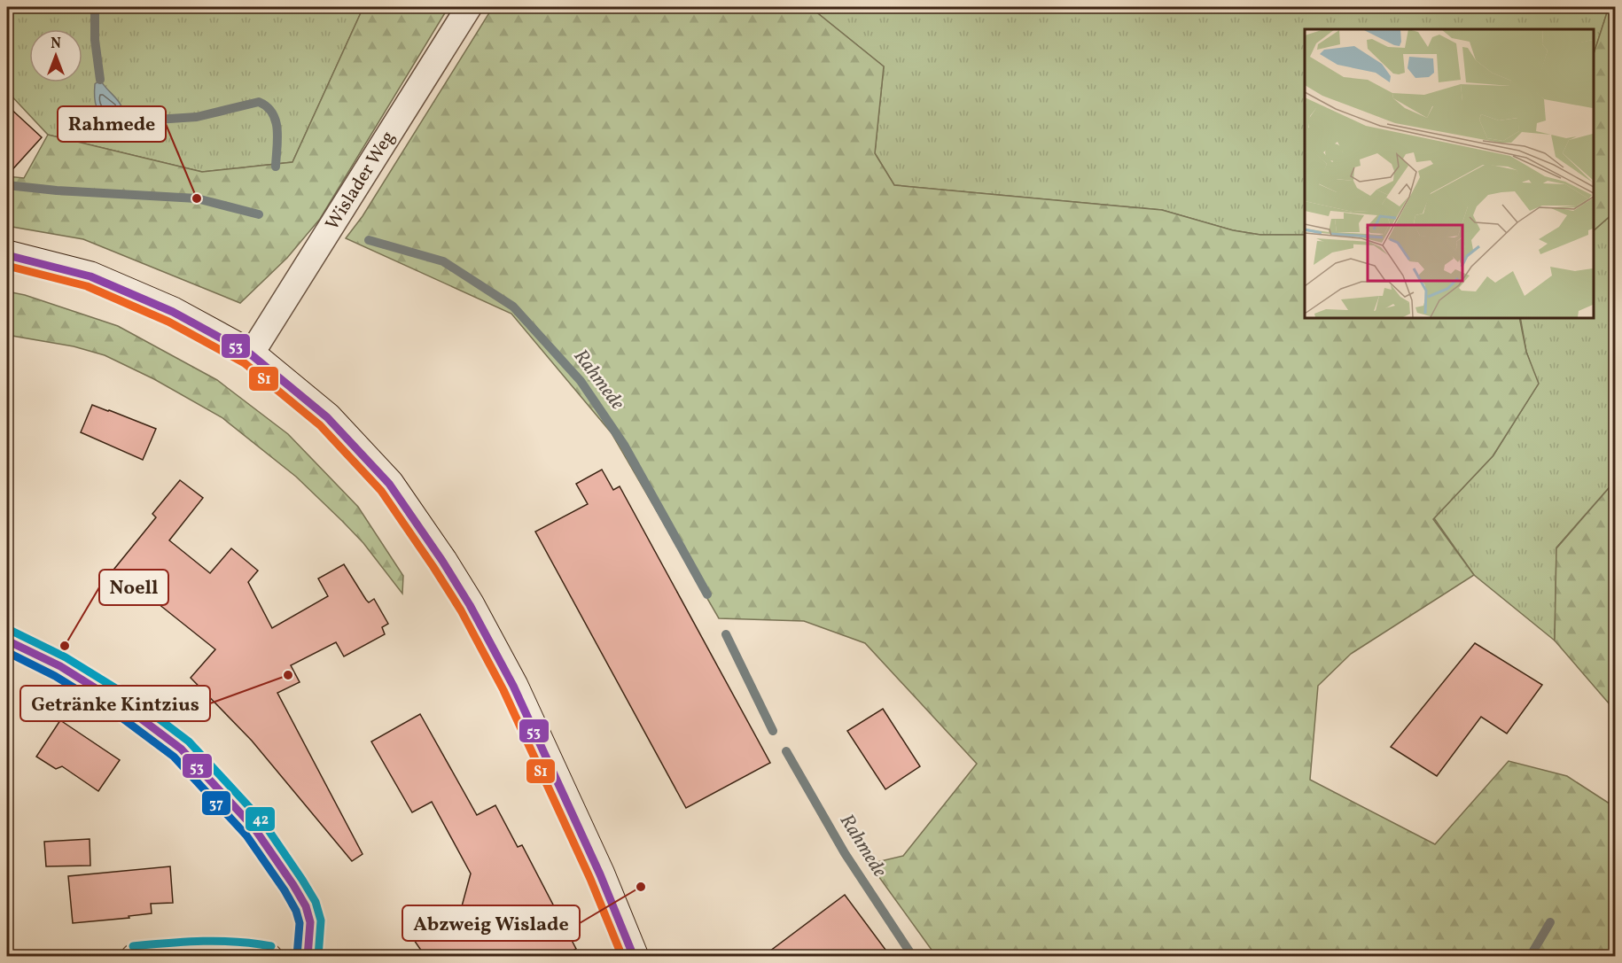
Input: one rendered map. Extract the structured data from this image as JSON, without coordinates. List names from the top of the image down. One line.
{"streets":{"street":["Wislader Weg"]},"water":["Rahmede"],"places":["Rahmede","Noell","Getränke Kintzius","Abzweig Wislade"],"lines":["transit line 53","transit line S1","transit line 42","transit line 37"],"north":"top"}
